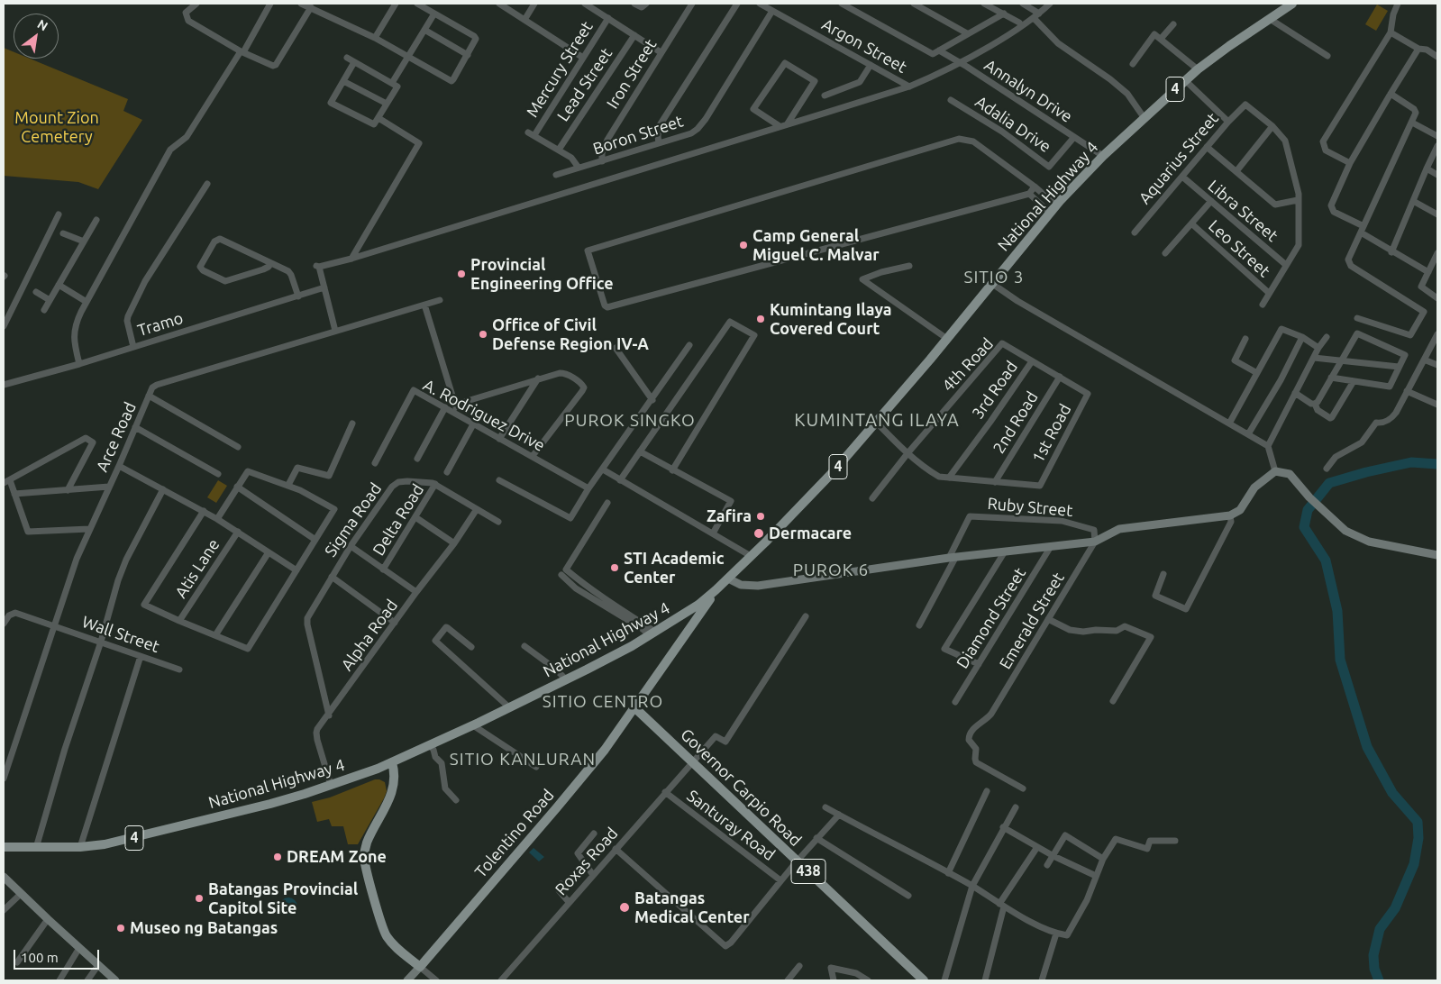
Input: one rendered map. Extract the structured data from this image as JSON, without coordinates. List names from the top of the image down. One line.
{"streets":{"main road":["4","National Highway 4","Governor Carpio Road","Tolentino Road","438"],"street":["Argon Street","Mercury Street","Iron Street","Lead Street","Annalyn Drive","Adalia Drive","Boron Street","Aquarius Street","Libra Street","Leo Street","Tramo","4th Road","3rd Road","A. Rodriguez Drive","2nd Road","1st Road","Arce Road","Ruby Street","Sigma Road","Delta Road","Atis Lane","Diamond Street","Emerald Street","Wall Street","Alpha Road","Santuray Road","Roxas Road"]},"crossings":[["Argon Street","Boron Street"],["Mercury Street","Lead Street"],["Iron Street","Boron Street"],["Annalyn Drive","Adalia Drive"],["Annalyn Drive","National Highway 4"],["Aquarius Street","Libra Street"],["National Highway 4","Alpha Road"],["National Highway 4","Tolentino Road"],["4th Road","3rd Road"],["4th Road","2nd Road"],["4th Road","1st Road"],["2nd Road","1st Road"],["Arce Road","Wall Street"],["Ruby Street","Emerald Street"],["Sigma Road","Delta Road"],["Sigma Road","Alpha Road"],["Governor Carpio Road","Tolentino Road"],["Governor Carpio Road","Roxas Road"],["Santuray Road","Roxas Road"]],"districts":["SITIO 3","KUMINTANG ILAYA","PUROK SINGKO","PUROK 6","SITIO CENTRO","SITIO KANLURAN"],"parks":["Mount Zion Cemetery"],"places":["Camp General Miguel C. Malvar","Provincial Engineering Office","Kumintang Ilaya Covered Court","Office of Civil Defense Region IV-A","Zafira","Dermacare","STI Academic Center","DREAM Zone","Batangas Provincial Capitol Site","Batangas Medical Center","Museo ng Batangas"],"scale_bar":"100 m","north":"top right"}
